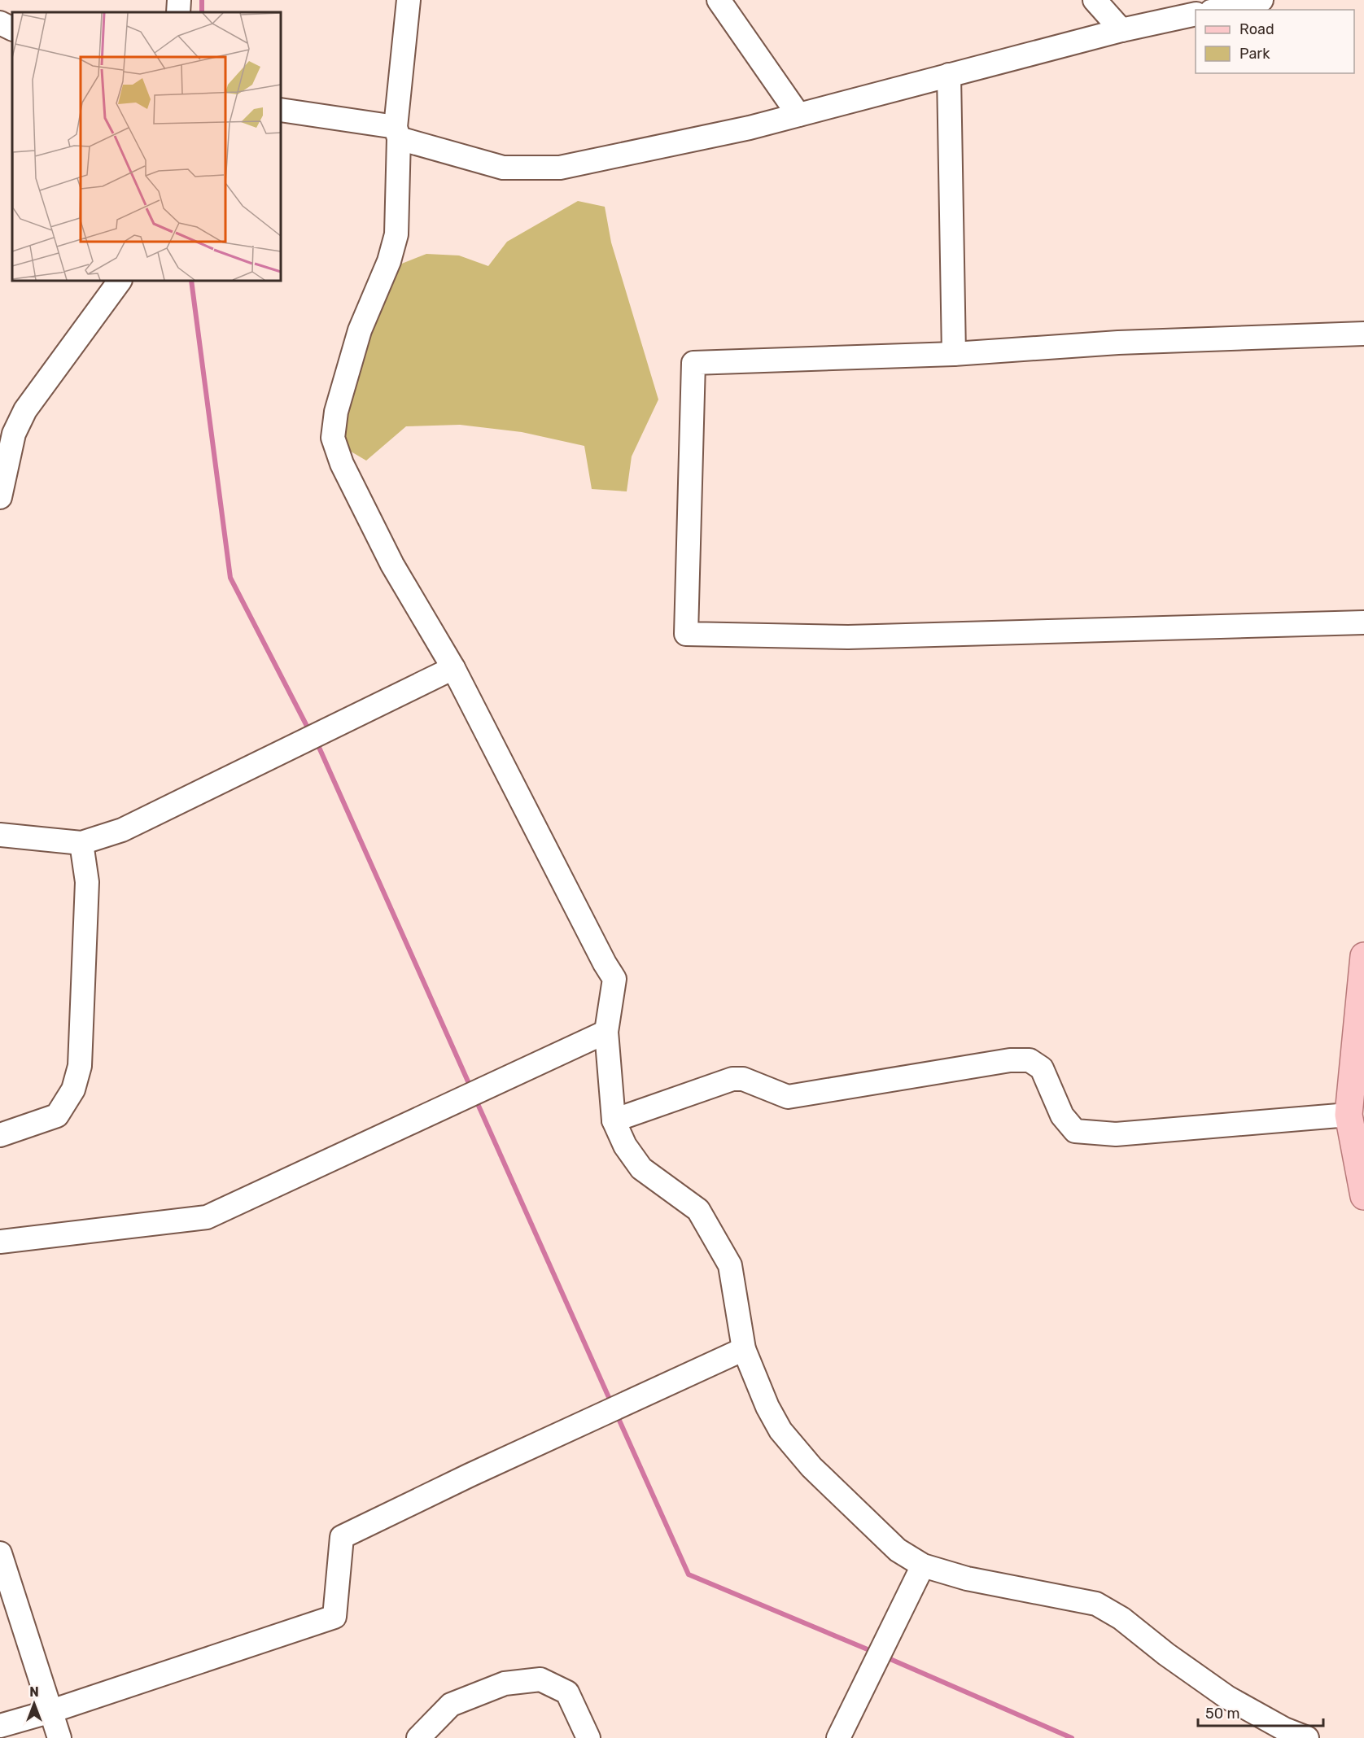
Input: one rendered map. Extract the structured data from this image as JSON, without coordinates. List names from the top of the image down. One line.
{"legend":["Road","Park"],"scale_bar":"50 m","north":"top"}
